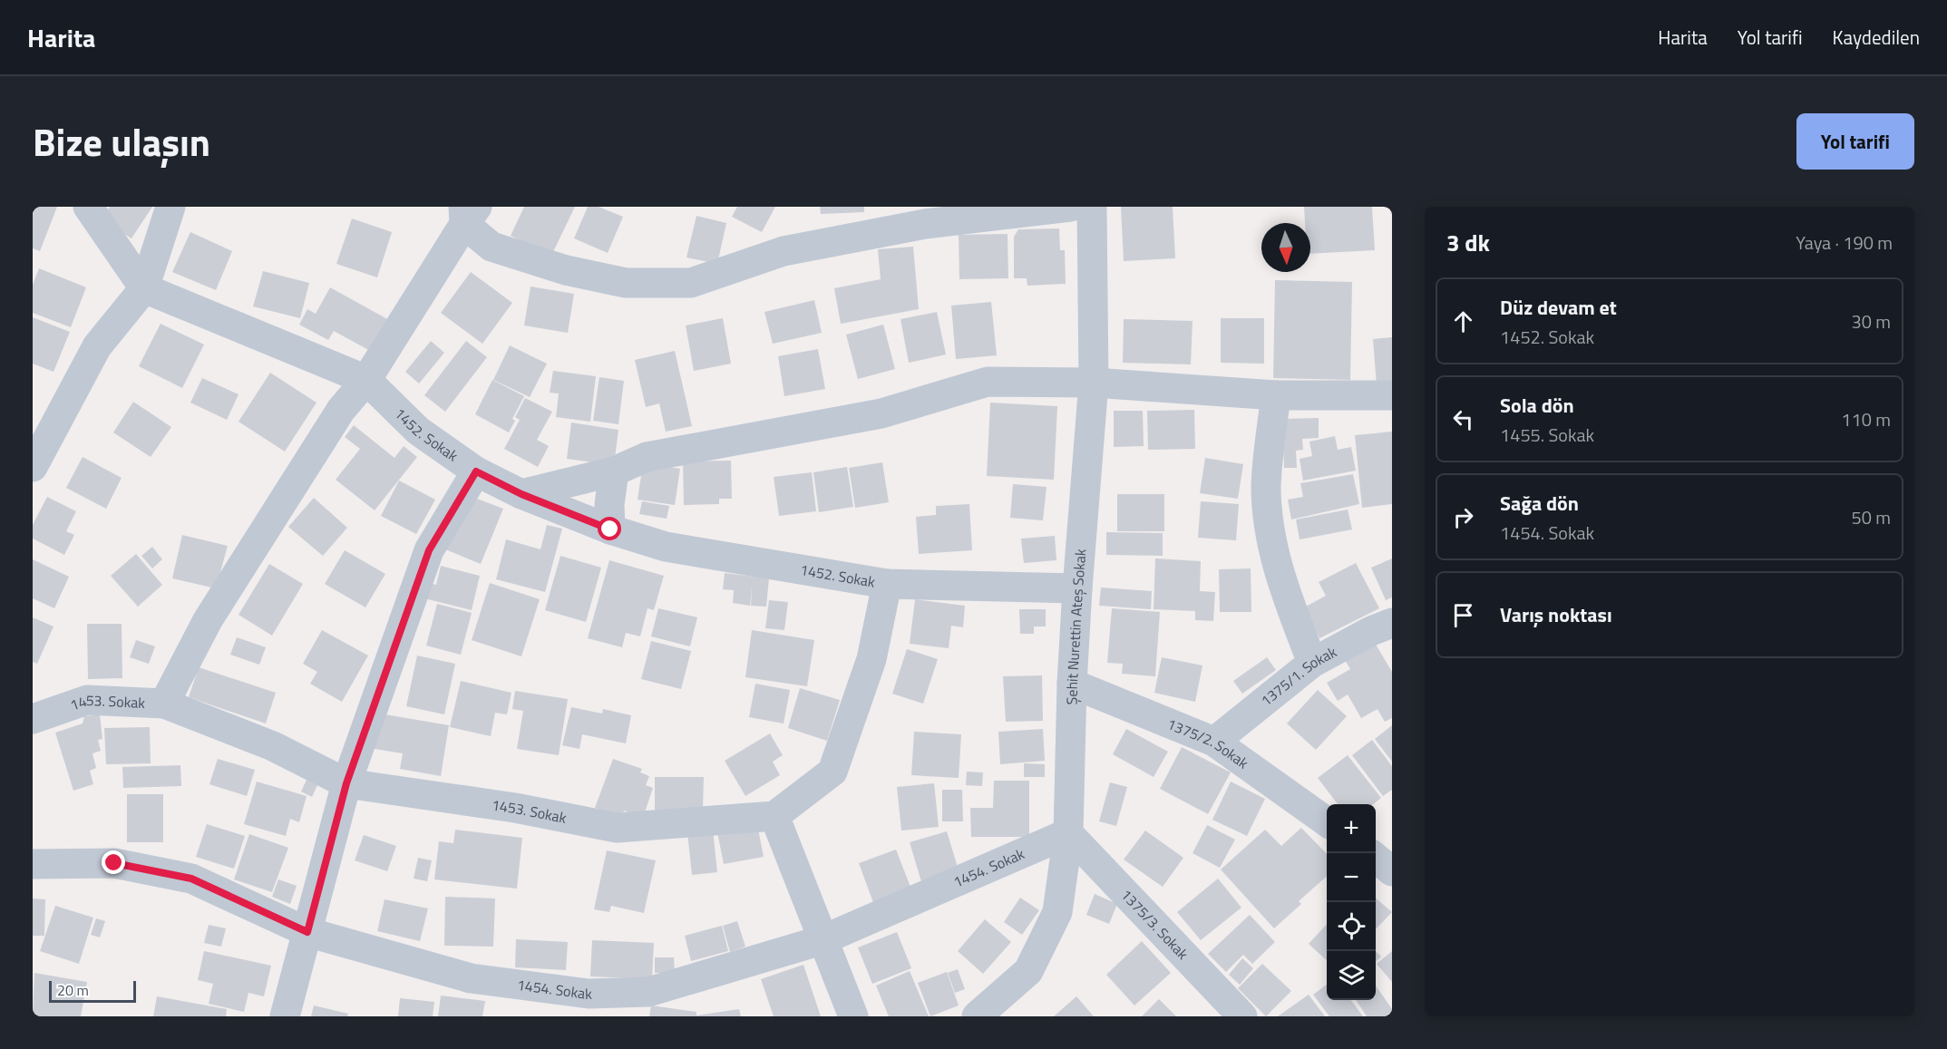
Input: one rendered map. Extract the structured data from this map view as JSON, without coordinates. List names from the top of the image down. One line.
{"streets":{"street":["1452. Sokak","Şehit Nurettin Ateş Sokak","1375/1. Sokak","1453. Sokak","1375/2. Sokak","1454. Sokak","1375/3. Sokak"]},"crossings":[["1452. Sokak","Şehit Nurettin Ateş Sokak"],["Şehit Nurettin Ateş Sokak","1375/2. Sokak"],["Şehit Nurettin Ateş Sokak","1454. Sokak"],["Şehit Nurettin Ateş Sokak","1375/3. Sokak"],["1375/1. Sokak","1375/2. Sokak"],["1454. Sokak","1375/3. Sokak"]],"scale_bar":"20 m","north":"bottom","page":{"header":"Harita","nav":["Harita","Yol tarifi","Kaydedilen"],"title":"Bize ulaşın","buttons":"Yol tarifi","heading":["3 dk","Yaya · 190 m"],"list":[["Düz devam et","1452. Sokak","30 m"],["Sola dön","1455. Sokak","110 m"],["Sağa dön","1454. Sokak","50 m"],"Varış noktası"],"map_buttons":["+","−"],"scale":"20 m"}}
